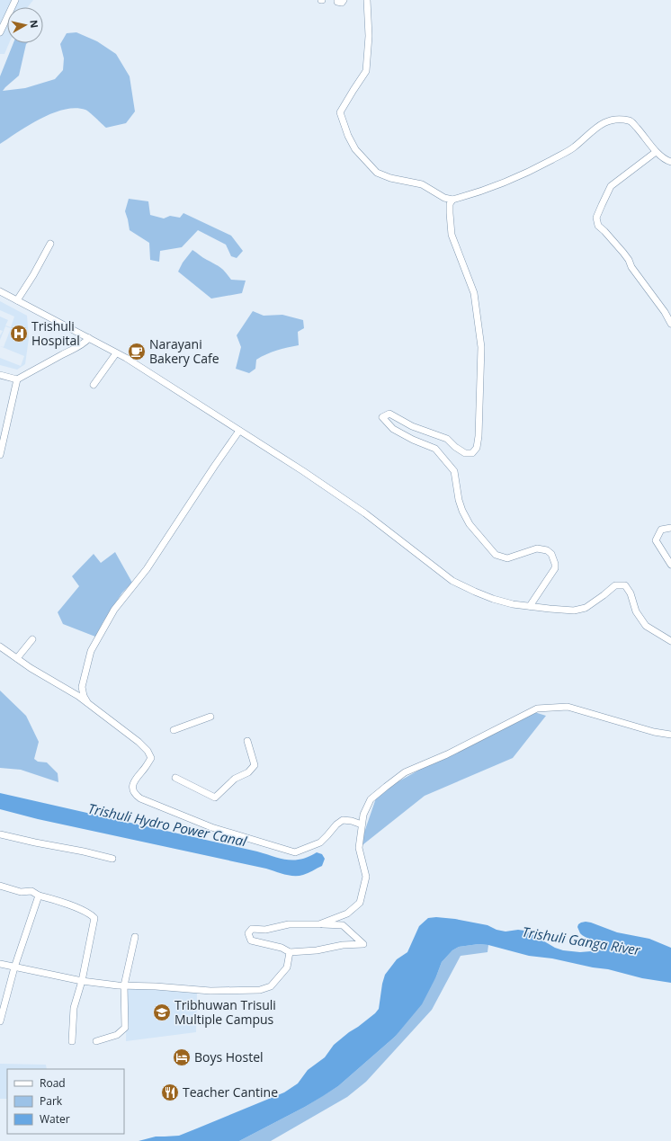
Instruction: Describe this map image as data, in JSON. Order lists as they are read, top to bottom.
{
  "water": ["Trishuli Hydro Power Canal", "Trishuli Ganga River"],
  "places": {
    "hospital": ["Trishuli Hospital"],
    "cafe": ["Narayani Bakery Cafe"],
    "school or university": ["Tribhuwan Trisuli Multiple Campus"],
    "hotel": ["Boys Hostel"],
    "restaurant": ["Teacher Cantine"]
  },
  "legend": ["Road", "Park", "Water"],
  "north": "right"
}
